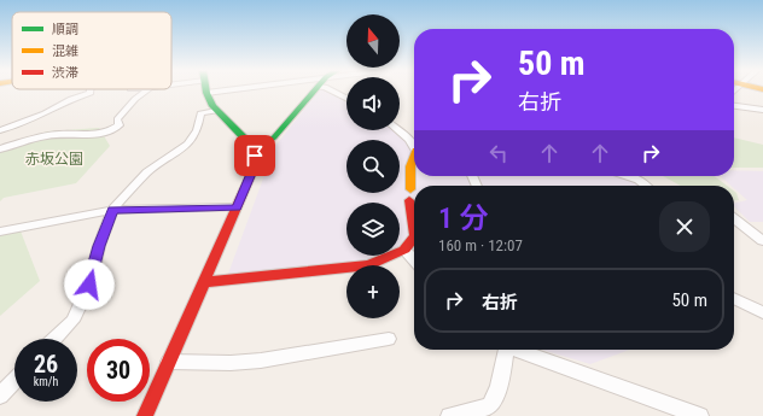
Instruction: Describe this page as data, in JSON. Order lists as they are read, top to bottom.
{
  "parks": ["赤坂公園"],
  "legend": ["順調", "混雑", "渋滞"],
  "north": "top",
  "page": {
    "map_buttons": "+",
    "turn": ["50 m", "右折"],
    "heading": ["1 分", "160 m · 12:07"],
    "list": [
      {
        "name": "右折",
        "value": "50 m"
      }
    ],
    "speed": "26 km/h",
    "limit": "30"
  }
}
